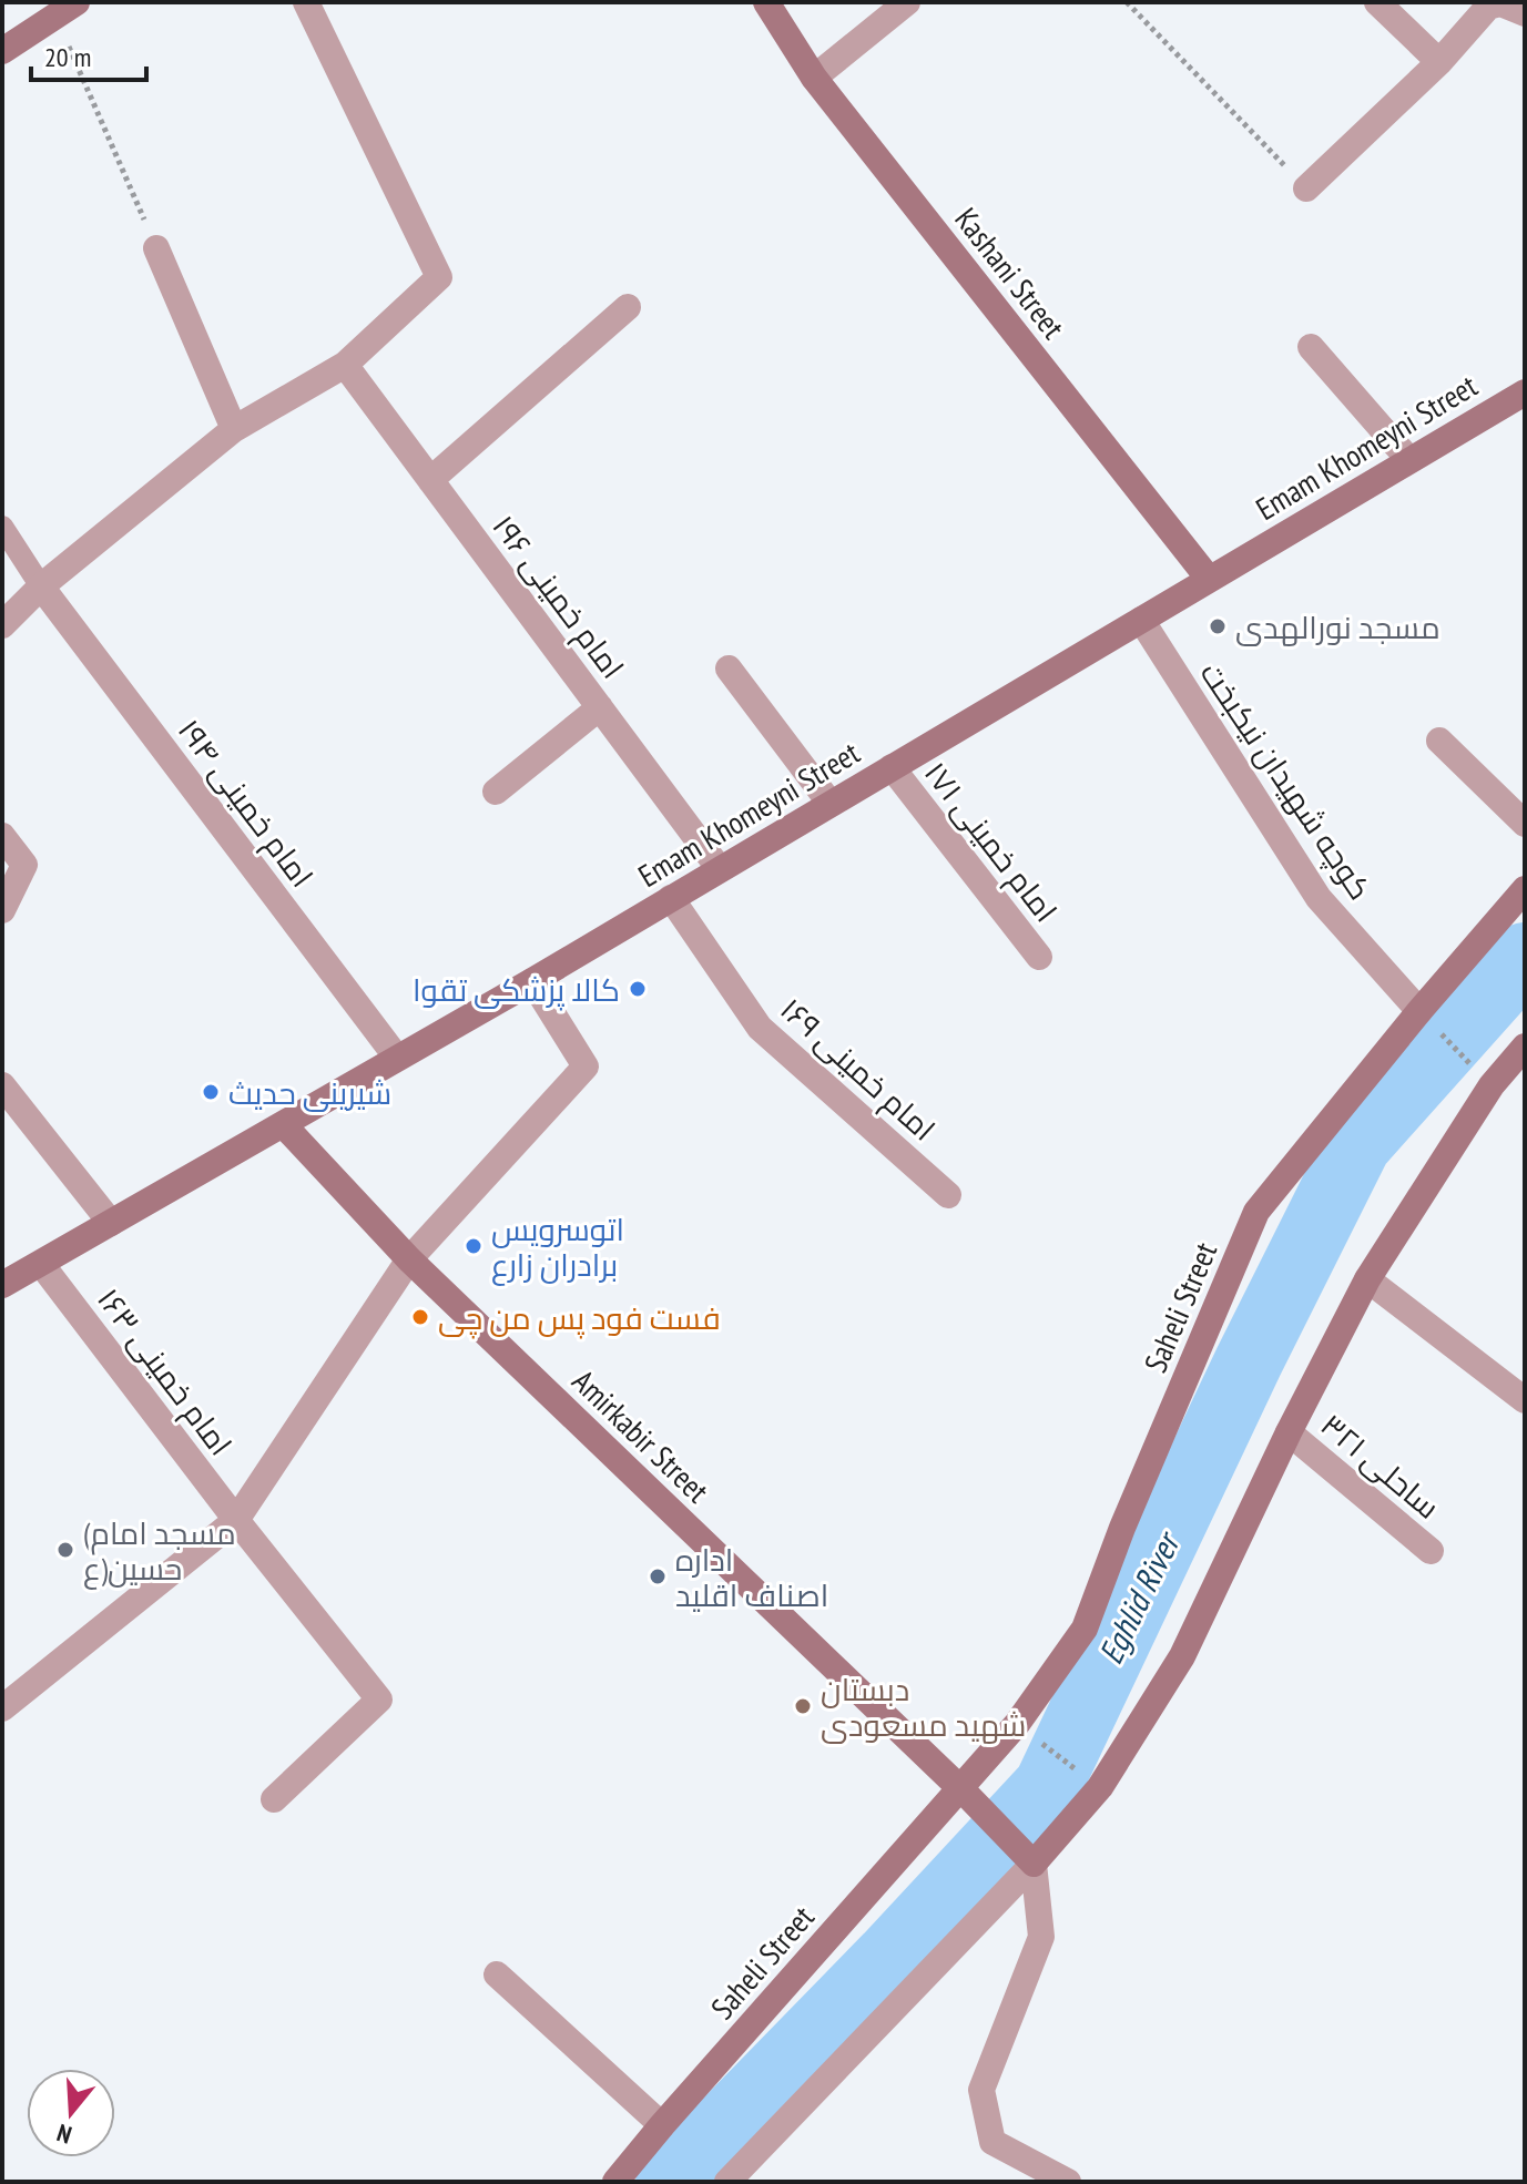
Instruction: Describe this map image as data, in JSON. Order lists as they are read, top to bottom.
{
  "streets": {
    "street": [
      "Kashani Street",
      "Emam Khomeyni Street",
      "امام خمینی ۱۹۶",
      "کوچه شهیدان نیکبخت",
      "امام خمینی ۱۹۴",
      "امام خمینی ۱۷۱",
      "امام خمینی ۱۶۹",
      "Saheli Street",
      "امام خمینی ۱۶۳",
      "Amirkabir Street",
      "ساحلی ۳۲۱"
    ]
  },
  "crossings": [
    ["Kashani Street", "Emam Khomeyni Street"],
    ["Emam Khomeyni Street", "امام خمینی ۱۹۶"],
    ["Emam Khomeyni Street", "کوچه شهیدان نیکبخت"],
    ["Emam Khomeyni Street", "امام خمینی ۱۹۴"],
    ["Emam Khomeyni Street", "امام خمینی ۱۷۱"],
    ["Emam Khomeyni Street", "امام خمینی ۱۶۹"],
    ["Emam Khomeyni Street", "امام خمینی ۱۶۳"],
    ["Emam Khomeyni Street", "Amirkabir Street"],
    ["کوچه شهیدان نیکبخت", "Saheli Street"],
    ["Saheli Street", "Amirkabir Street"]
  ],
  "water": ["Eghlid River"],
  "places": [
    "مسجد نورالهدی",
    "کالا پزشکی تقوا",
    "شیرینی حدیث",
    "اتوسرویس برادران زارع",
    "فست فود پس من چی",
    "(مسجد امام حسین(ع",
    "اداره اصناف اقلید",
    "دبستان شهید مسعودی"
  ],
  "scale_bar": "20 m",
  "north": "bottom"
}
